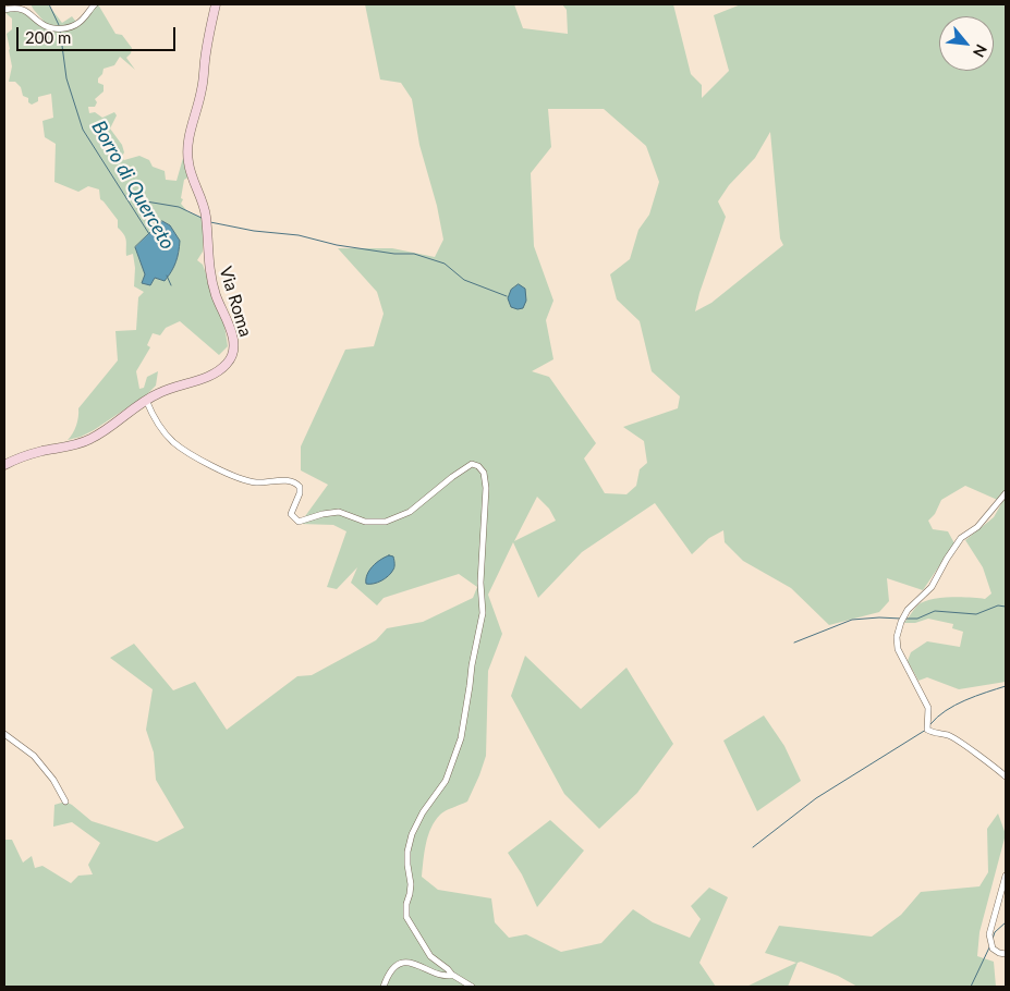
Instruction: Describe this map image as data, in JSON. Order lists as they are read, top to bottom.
{
  "streets": {
    "main road": ["Via Roma"]
  },
  "water": ["Borro di Querceto"],
  "scale_bar": "200 m",
  "north": "bottom right"
}
